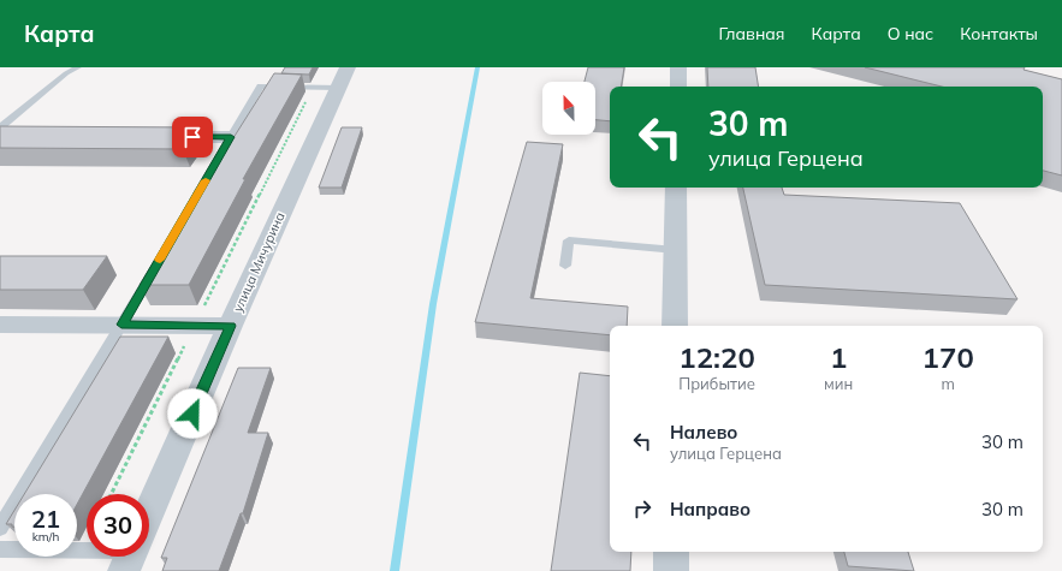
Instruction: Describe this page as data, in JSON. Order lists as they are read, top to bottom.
{
  "streets": {
    "street": ["улица Мичурина"]
  },
  "north": "top",
  "page": {
    "header": "Карта",
    "nav": [
      "Главная",
      "Карта",
      "О нас",
      "Контакты"
    ],
    "turn": ["30 m", "улица Герцена"],
    "eta": [
      "12:20",
      "Прибытие",
      "1",
      "мин",
      "170",
      "m"
    ],
    "list": [
      {
        "name": "Налево",
        "note": "улица Герцена",
        "value": "30 m"
      },
      {
        "name": "Направо",
        "value": "30 m"
      }
    ],
    "speed": "21 km/h",
    "limit": "30"
  }
}
